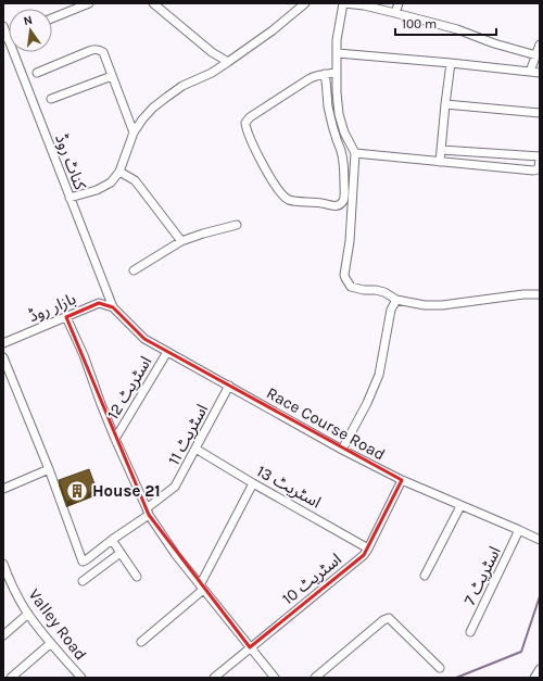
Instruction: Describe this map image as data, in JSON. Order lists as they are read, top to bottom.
{
  "streets": {
    "street": [
      "کناٹ روڈ",
      "بازار روڈ",
      "اسٹریٹ 12",
      "Race Course Road",
      "اسٹریٹ 11",
      "اسٹریٹ 13",
      "اسٹریٹ 7",
      "اسٹریٹ 10",
      "Valley Road"
    ]
  },
  "crossings": [
    ["کناٹ روڈ", "بازار روڈ"],
    ["کناٹ روڈ", "Race Course Road"],
    ["بازار روڈ", "Race Course Road"],
    ["اسٹریٹ 12", "Race Course Road"],
    ["Race Course Road", "اسٹریٹ 11"],
    ["Race Course Road", "اسٹریٹ 7"],
    ["Race Course Road", "اسٹریٹ 10"],
    ["اسٹریٹ 11", "اسٹریٹ 13"],
    ["اسٹریٹ 13", "اسٹریٹ 10"]
  ],
  "places": {
    "building": ["House 21"]
  },
  "scale_bar": "100 m",
  "north": "top"
}
